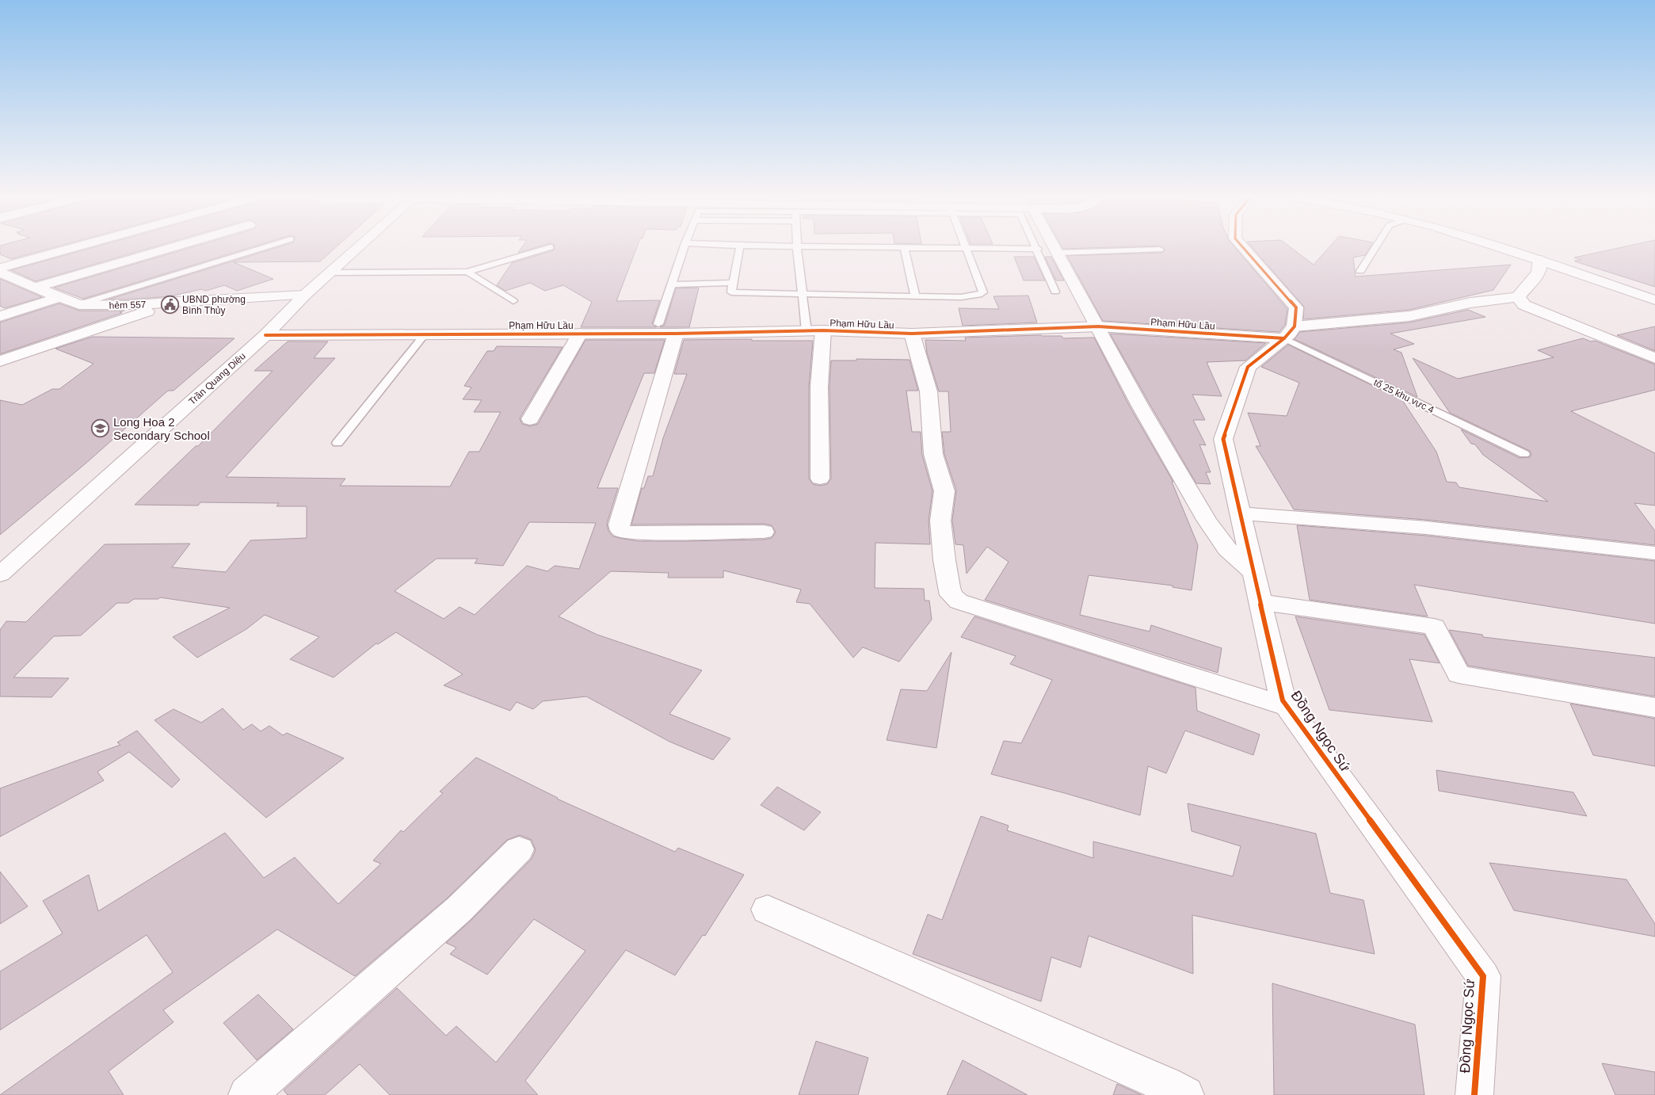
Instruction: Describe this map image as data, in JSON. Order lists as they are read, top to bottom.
{
  "streets": {
    "street": [
      "hẻm 557",
      "Phạm Hữu Lầu",
      "Trần Quang Diệu",
      "Đồng Ngọc Sứ"
    ],
    "lane": ["tổ 25 khu vực 4"]
  },
  "crossings": [
    ["hẻm 557", "Trần Quang Diệu"],
    ["Phạm Hữu Lầu", "Trần Quang Diệu"],
    ["Phạm Hữu Lầu", "tổ 25 khu vực 4"],
    ["Phạm Hữu Lầu", "Đồng Ngọc Sứ"],
    ["tổ 25 khu vực 4", "Đồng Ngọc Sứ"]
  ],
  "places": {
    "public building": ["UBND phường Bình Thủy"],
    "school or university": ["Long Hoa 2 Secondary School"]
  }
}
